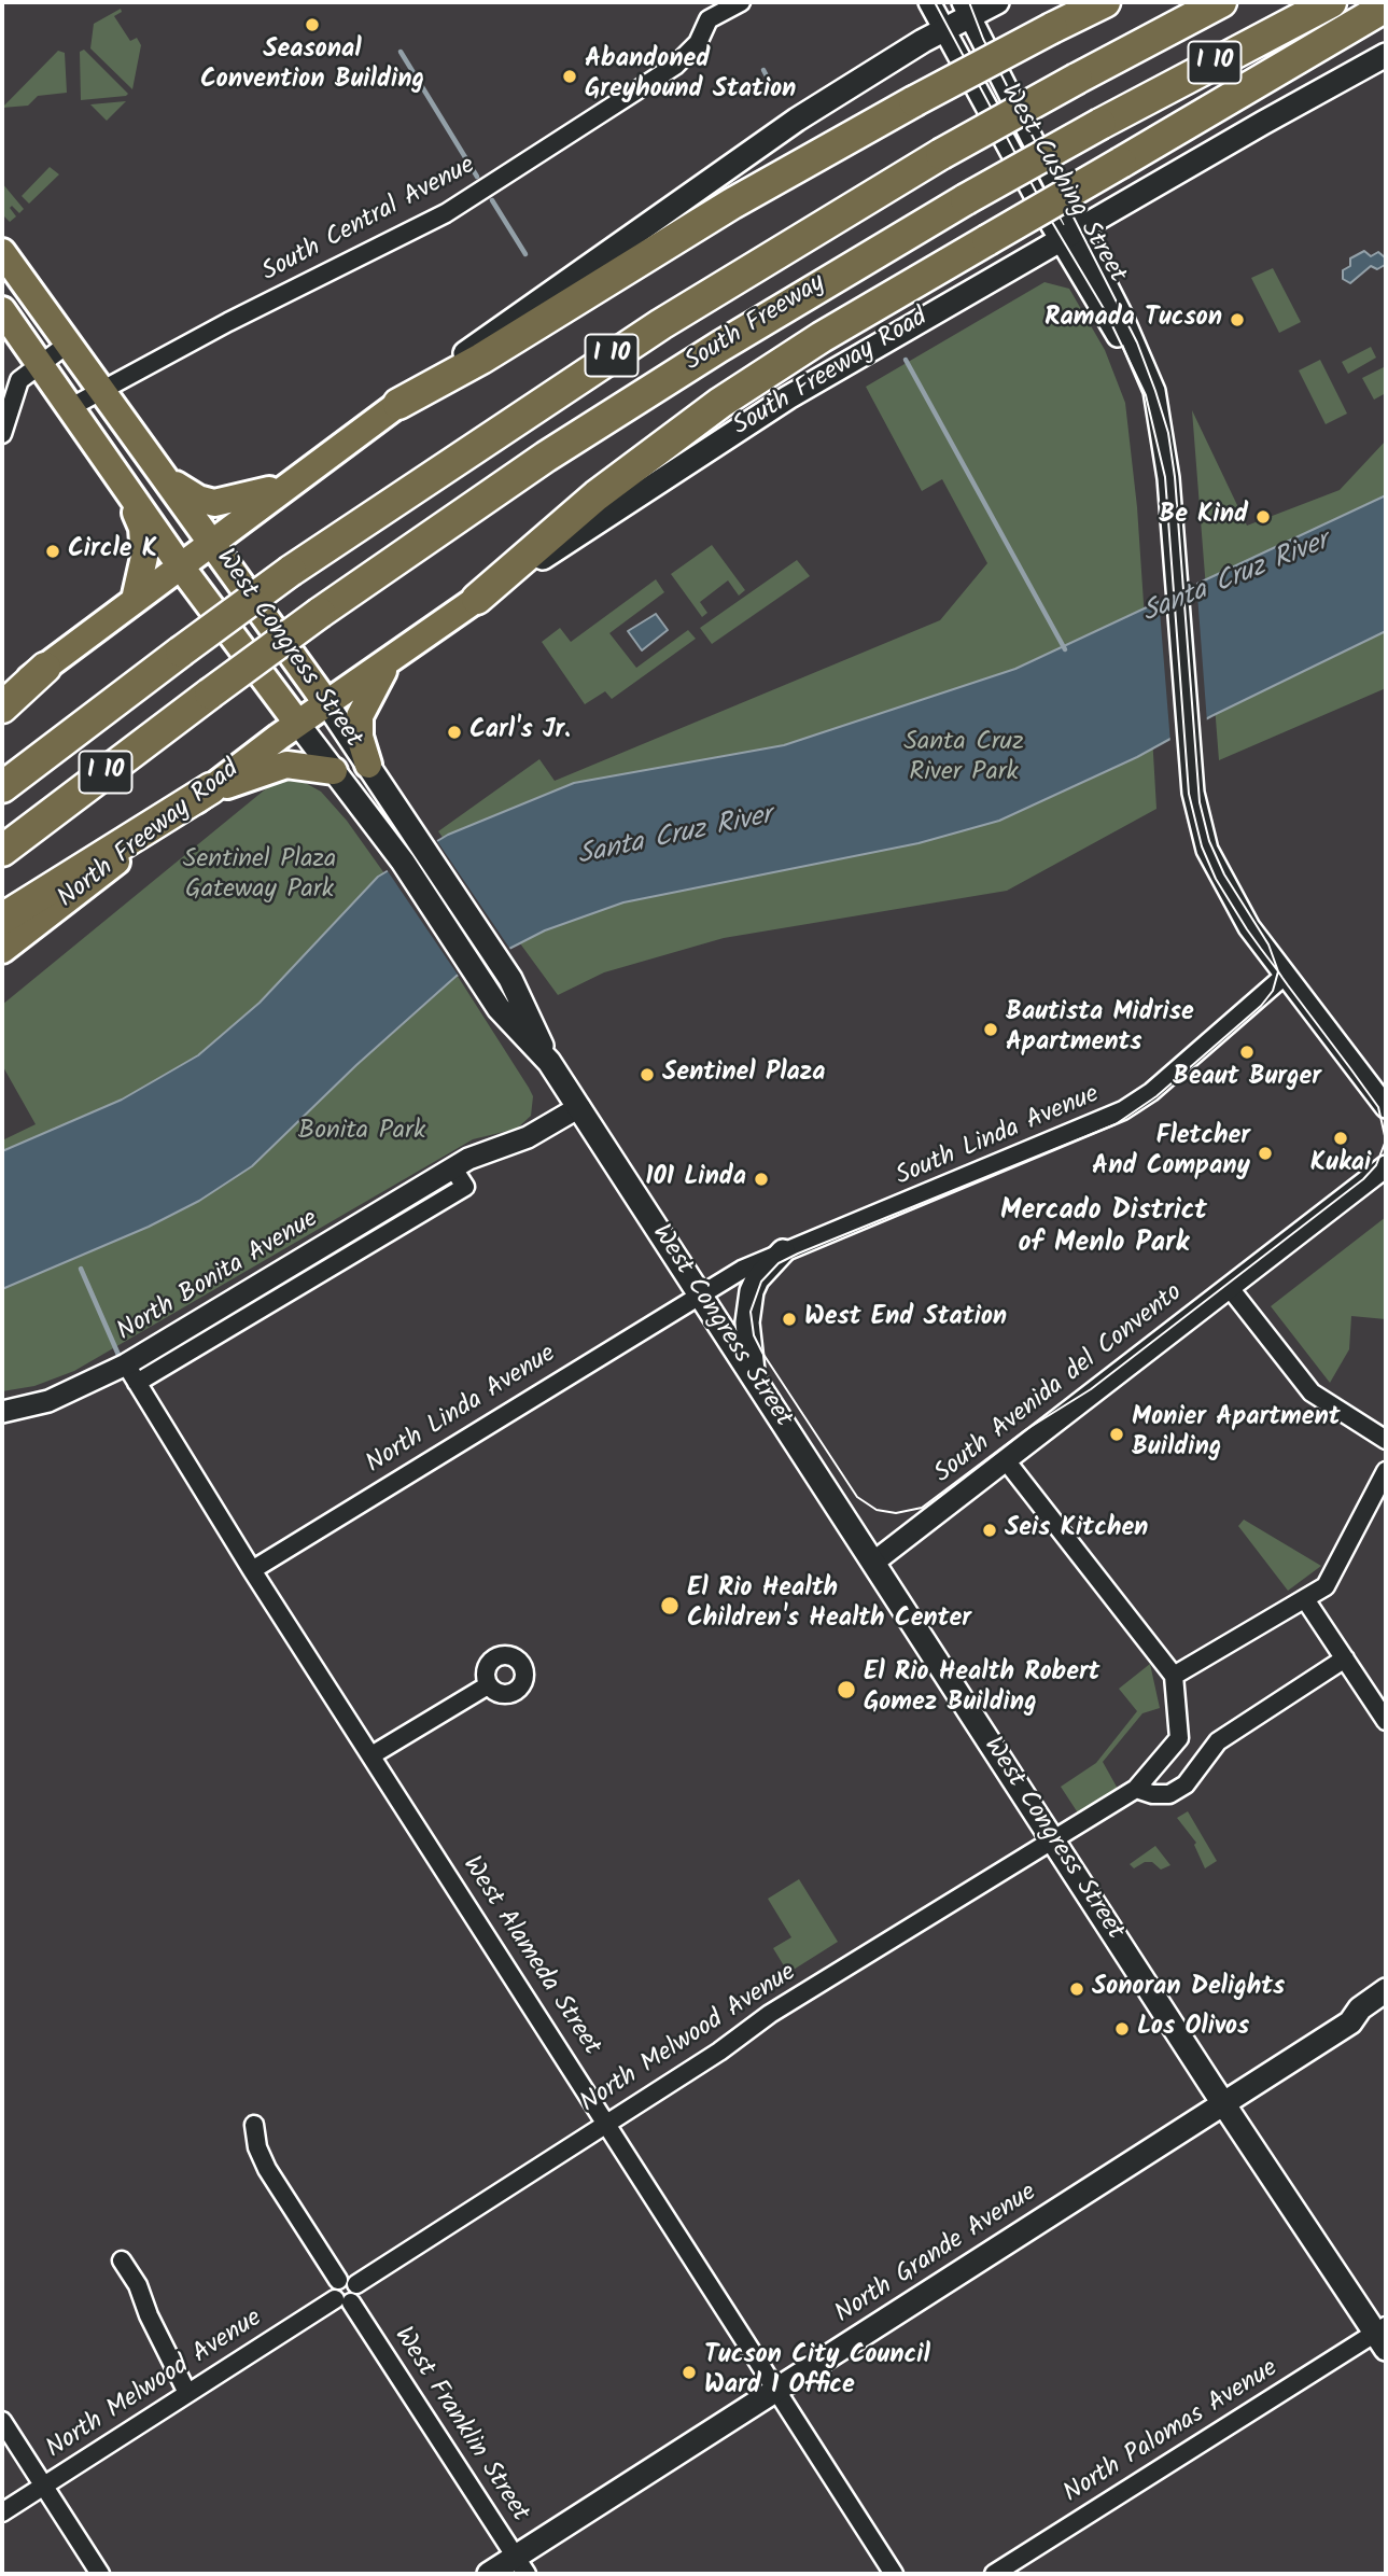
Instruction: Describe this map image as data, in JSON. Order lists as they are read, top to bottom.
{
  "streets": {
    "highway": ["I 10", "South Freeway"],
    "main road": [
      "South Freeway Road",
      "West Congress Street",
      "North Freeway Road",
      "North Grande Avenue"
    ],
    "street": [
      "West Cushing Street",
      "South Central Avenue",
      "South Linda Avenue",
      "North Bonita Avenue",
      "South Avenida del Convento",
      "North Linda Avenue",
      "West Alameda Street",
      "North Melwood Avenue",
      "West Franklin Street",
      "North Palomas Avenue"
    ]
  },
  "crossings": [
    ["West Cushing Street", "South Freeway Road"],
    ["West Cushing Street", "South Linda Avenue"],
    ["South Central Avenue", "West Congress Street"],
    ["South Freeway Road", "West Congress Street"],
    ["South Freeway Road", "North Freeway Road"],
    ["West Congress Street", "North Freeway Road"],
    ["West Congress Street", "South Linda Avenue"],
    ["West Congress Street", "North Bonita Avenue"],
    ["West Congress Street", "South Avenida del Convento"],
    ["West Congress Street", "North Linda Avenue"],
    ["West Congress Street", "North Melwood Avenue"],
    ["West Congress Street", "North Grande Avenue"],
    ["West Congress Street", "North Palomas Avenue"],
    ["South Linda Avenue", "North Linda Avenue"],
    ["North Bonita Avenue", "West Alameda Street"],
    ["North Linda Avenue", "West Alameda Street"],
    ["West Alameda Street", "North Melwood Avenue"],
    ["West Alameda Street", "North Grande Avenue"],
    ["North Melwood Avenue", "West Franklin Street"],
    ["North Grande Avenue", "West Franklin Street"]
  ],
  "districts": ["Mercado District of Menlo Park"],
  "water": ["Santa Cruz River"],
  "parks": ["Santa Cruz River Park", "Sentinel Plaza Gateway Park", "Bonita Park"],
  "places": [
    "Seasonal Convention Building",
    "Abandoned Greyhound Station",
    "Ramada Tucson",
    "Be Kind",
    "Circle K",
    "Carl's Jr.",
    "Bautista Midrise Apartments",
    "Beaut Burger",
    "Sentinel Plaza",
    "Kukai",
    "Fletcher And Company",
    "101 Linda",
    "West End Station",
    "Monier Apartment Building",
    "Seis Kitchen",
    "El Rio Health Children's Health Center",
    "El Rio Health Robert Gomez Building",
    "Sonoran Delights",
    "Los Olivos",
    "Tucson City Council Ward 1 Office"
  ]
}
